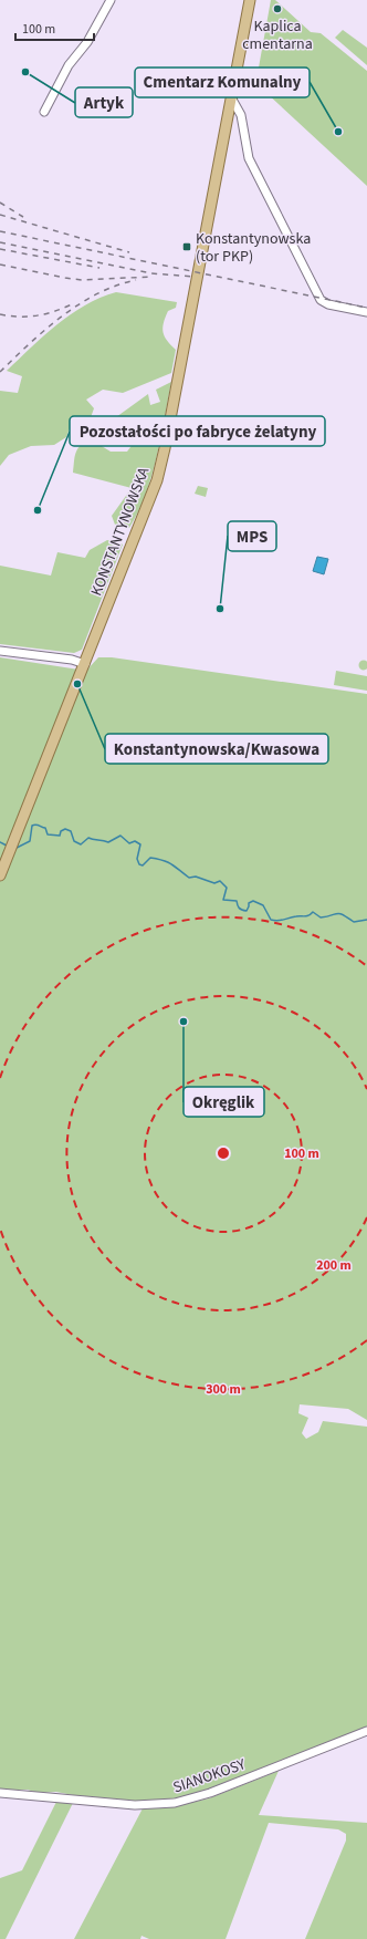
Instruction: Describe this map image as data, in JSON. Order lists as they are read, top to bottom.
{
  "streets": {
    "main road": ["KONSTANTYNOWSKA"],
    "street": ["SIANOKOSY"]
  },
  "places": {
    "other": [
      "Kaplica cmentarna",
      "Artyk",
      "Cmentarz Komunalny",
      "Pozostałości po fabryce żelatyny",
      "MPS",
      "Konstantynowska/Kwasowa",
      "Okręglik"
    ],
    "transit": ["Konstantynowska (tor PKP)"]
  },
  "scale_bar": "100 m",
  "rings": ["100 m", "200 m", "300 m"]
}
